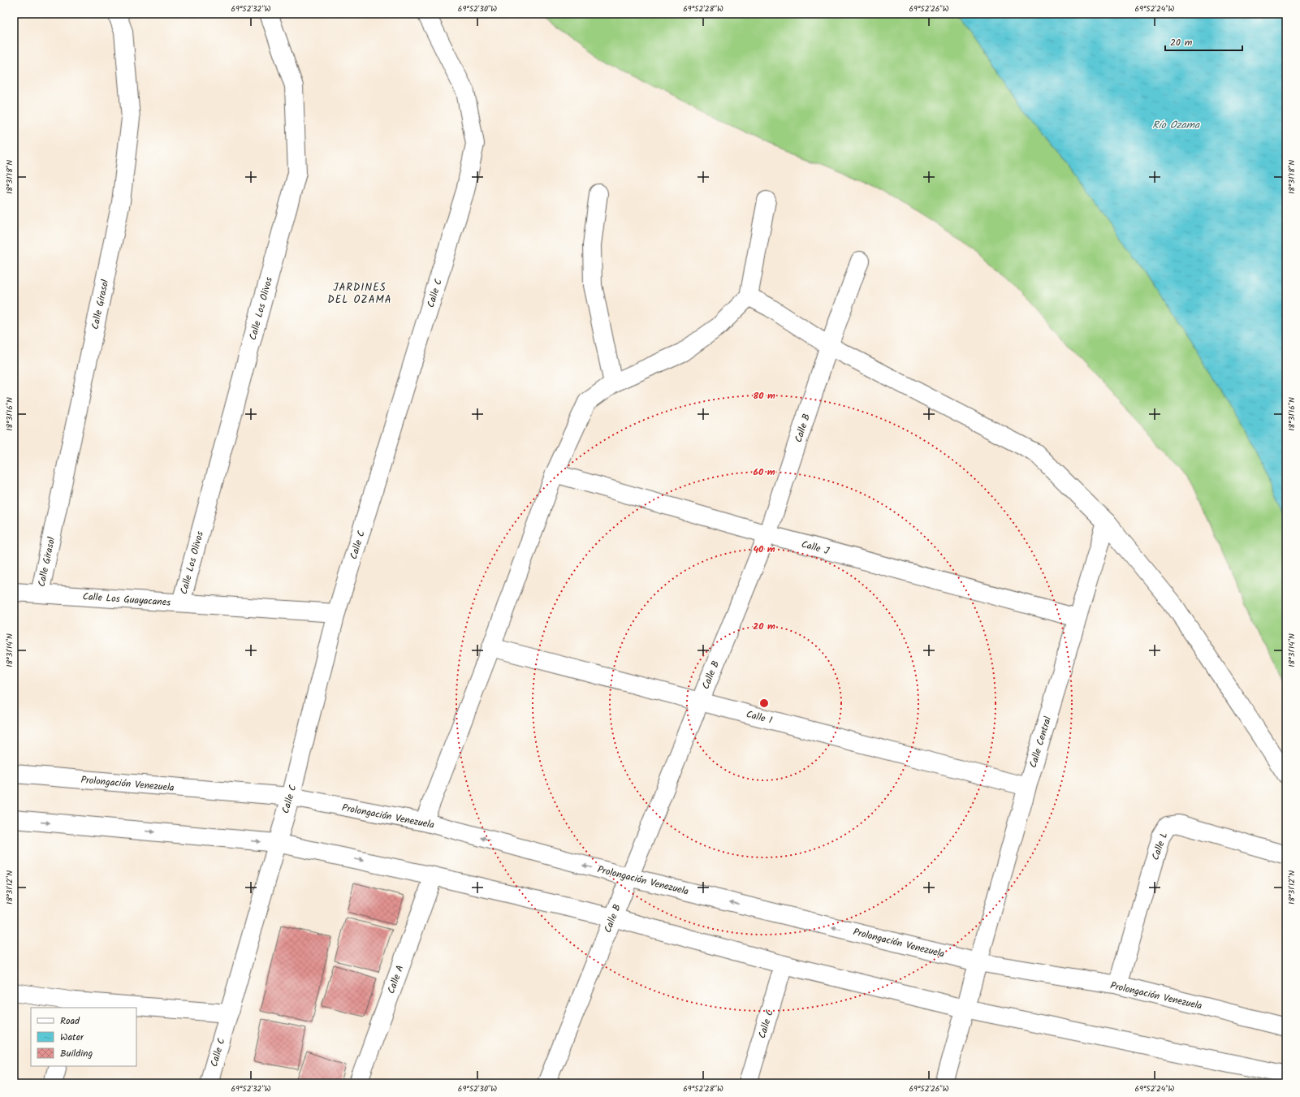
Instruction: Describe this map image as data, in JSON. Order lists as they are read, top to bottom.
{
  "streets": {
    "street": [
      "Calle C",
      "Calle Girasol",
      "Calle Los Olivos",
      "Calle B",
      "Calle J",
      "Calle Los Guayacanes",
      "Calle I",
      "Calle Central",
      "Prolongación Venezuela",
      "Calle L",
      "Calle A"
    ]
  },
  "crossings": [
    ["Calle C", "Calle Los Guayacanes"],
    ["Calle C", "Prolongación Venezuela"],
    ["Calle Girasol", "Calle Los Guayacanes"],
    ["Calle Los Olivos", "Calle Los Guayacanes"],
    ["Calle B", "Calle J"],
    ["Calle B", "Calle I"],
    ["Calle B", "Prolongación Venezuela"],
    ["Calle J", "Calle Central"],
    ["Calle I", "Calle Central"],
    ["Calle Central", "Prolongación Venezuela"],
    ["Prolongación Venezuela", "Calle L"]
  ],
  "districts": ["JARDINES DEL OZAMA"],
  "water": ["Río Ozama"],
  "legend": ["Road", "Water", "Building"],
  "scale_bar": "20 m",
  "coordinates": [
    "69°52'32\"W",
    "69°52'30\"W",
    "69°52'28\"W",
    "69°52'26\"W",
    "69°52'24\"W",
    "18°31'18\"N",
    "18°31'16\"N",
    "18°31'14\"N",
    "18°31'12\"N"
  ],
  "rings": [
    "80 m",
    "60 m",
    "40 m",
    "20 m"
  ]
}
